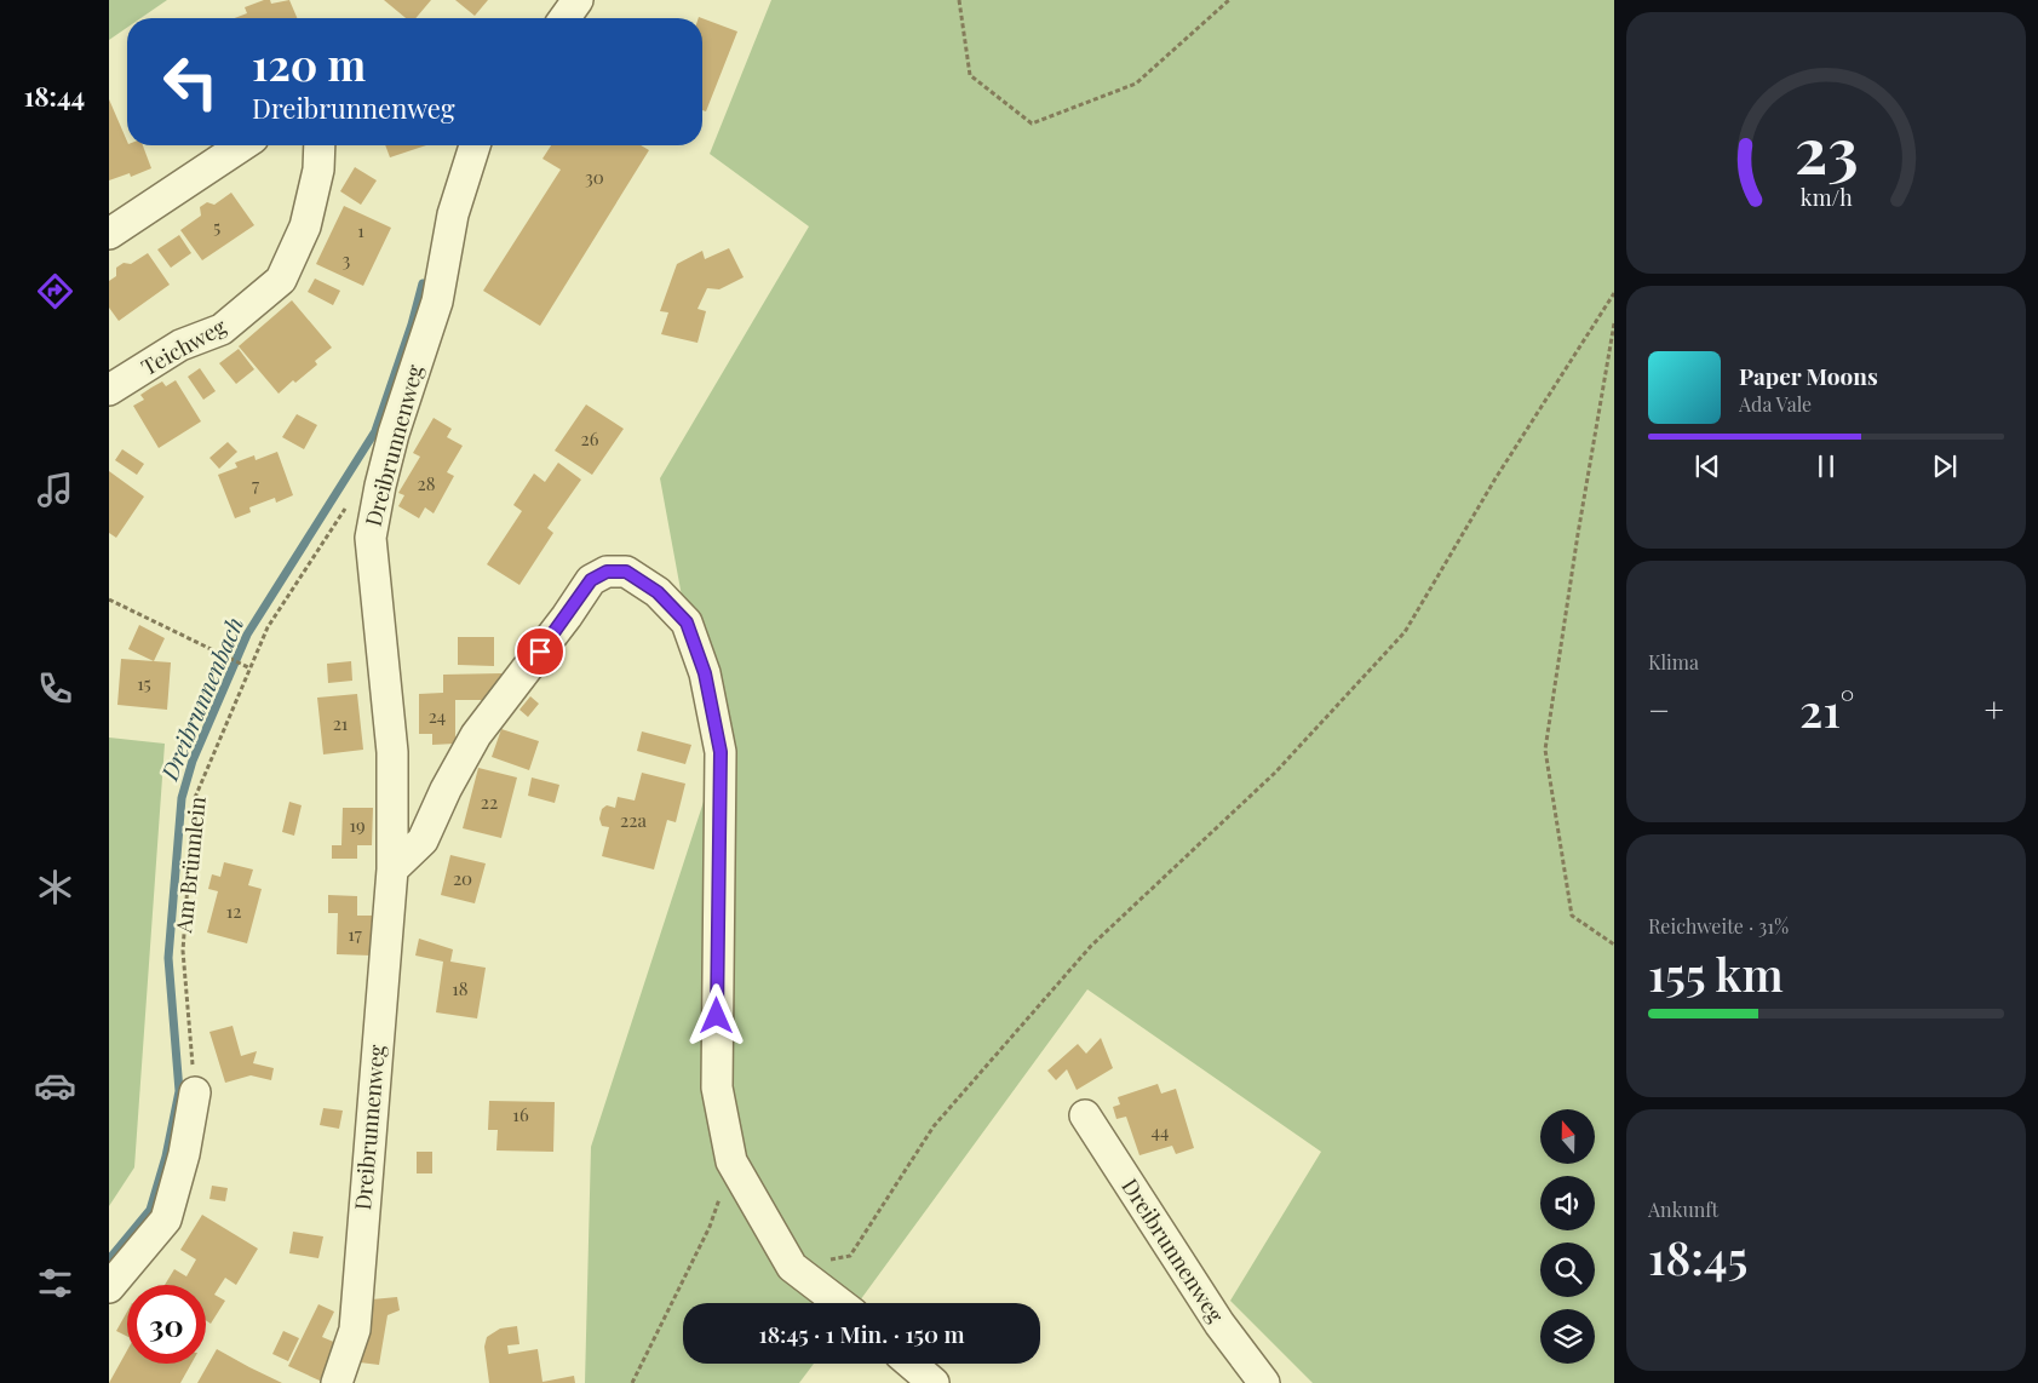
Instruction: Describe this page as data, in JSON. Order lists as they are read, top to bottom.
{
  "streets": {
    "street": ["Teichweg", "Dreibrunnenweg"],
    "path": ["Am Brünnlein"]
  },
  "water": ["Dreibrunnenbach"],
  "house_numbers": [
    "30",
    "5",
    "1",
    "3",
    "26",
    "28",
    "7",
    "15",
    "24",
    "21",
    "22",
    "22a",
    "19",
    "20",
    "12",
    "17",
    "18",
    "16",
    "44"
  ],
  "north": "top",
  "page": {
    "tabs": "18:44",
    "turn": ["120 m", "Dreibrunnenweg"],
    "song": ["Paper Moons", "Ada Vale"],
    "tile": [
      "Klima",
      ["Reichweite · 31%", "155 km"],
      ["Ankunft", "18:45"]
    ],
    "heat": ["−", "21°", "+"],
    "limit": "30",
    "trip": "18:45 · 1 Min. · 150 m",
    "gauge": ["23", "km/h"]
  }
}
